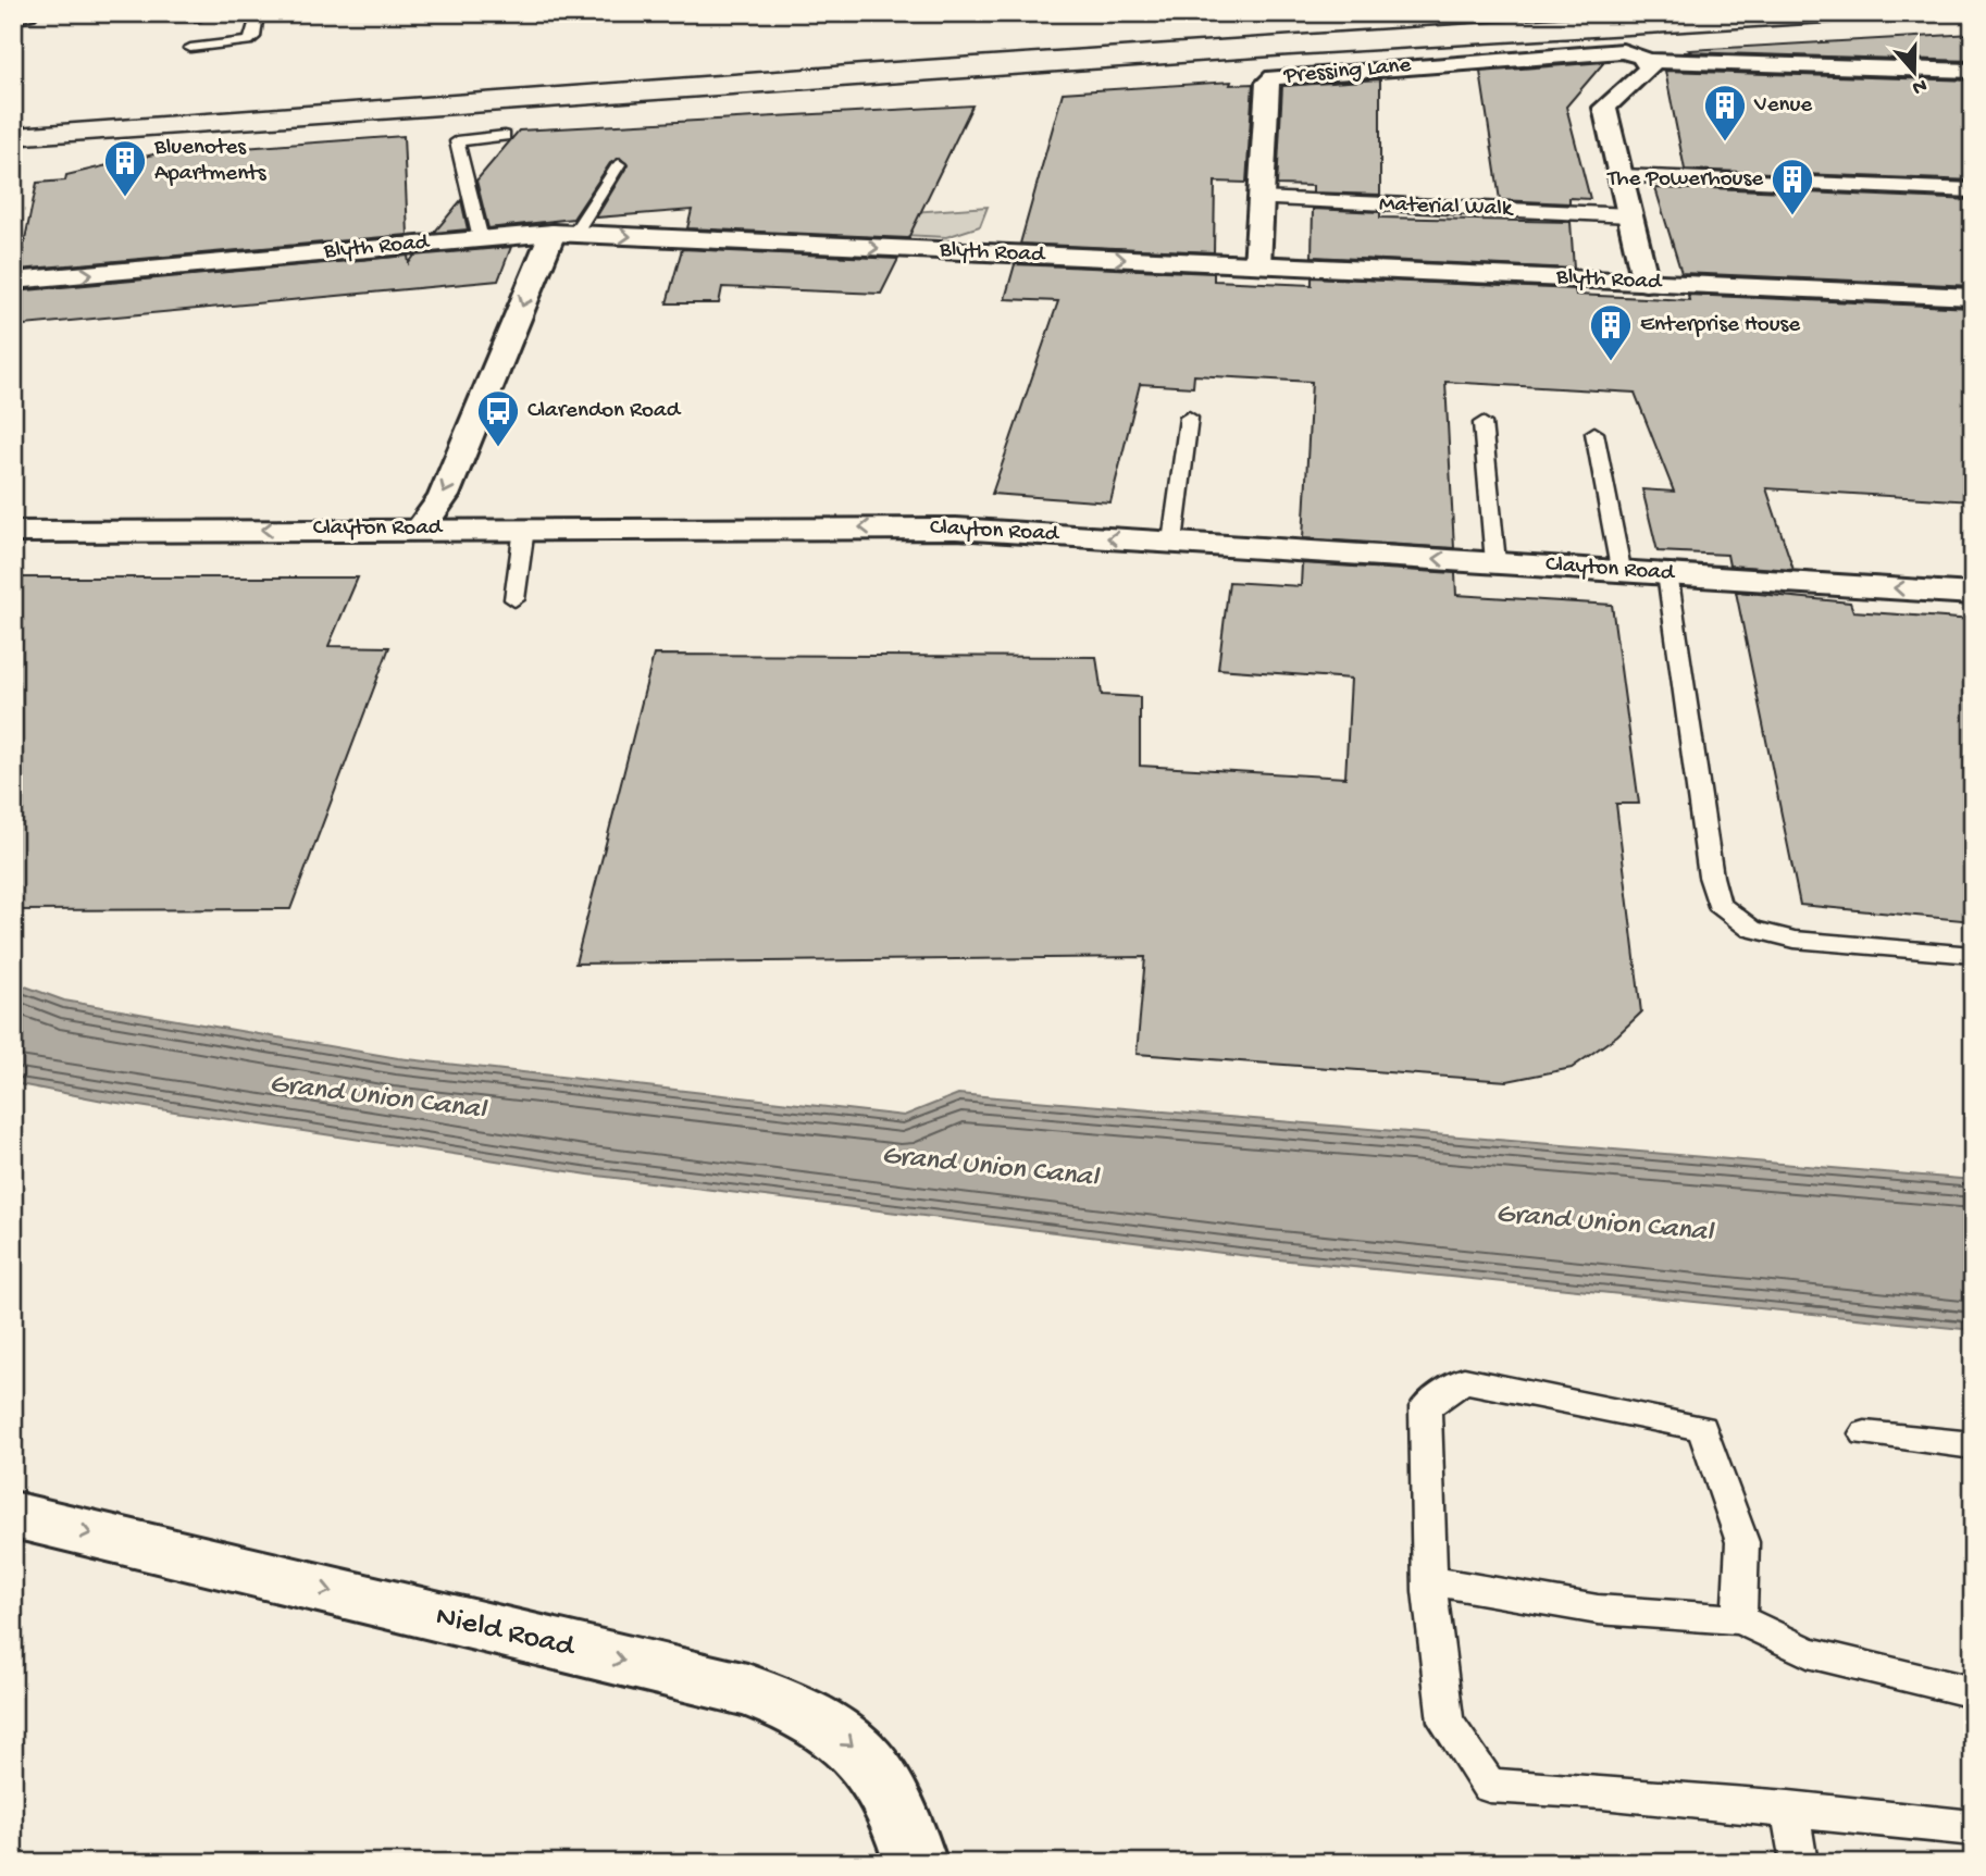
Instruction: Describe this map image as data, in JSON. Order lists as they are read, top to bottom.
{
  "streets": {
    "street": [
      "Pressing Lane",
      "Material Walk",
      "Blyth Road",
      "Clayton Road",
      "Nield Road"
    ]
  },
  "crossings": [
    ["Pressing Lane", "Material Walk"],
    ["Pressing Lane", "Blyth Road"]
  ],
  "one_way": ["Blyth Road", "Clayton Road", "Nield Road"],
  "water": ["Grand Union Canal"],
  "places": {
    "building": [
      "Venue",
      "Bluenotes Apartments",
      "The Powerhouse",
      "Enterprise House"
    ],
    "bus stop": ["Clarendon Road"]
  },
  "north": "bottom"
}
